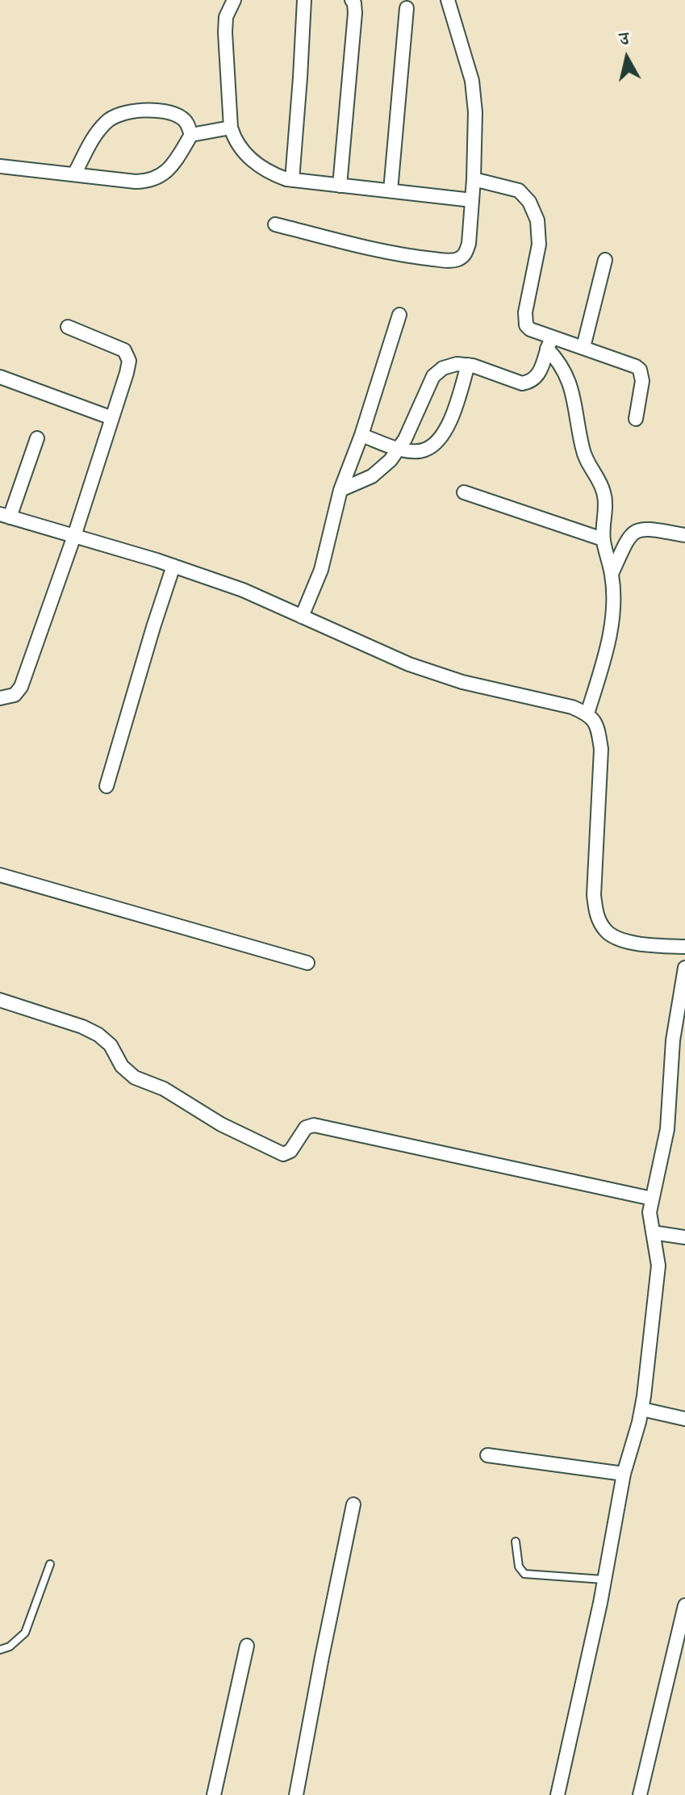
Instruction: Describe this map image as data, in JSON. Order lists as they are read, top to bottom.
{
  "north": "top"
}
